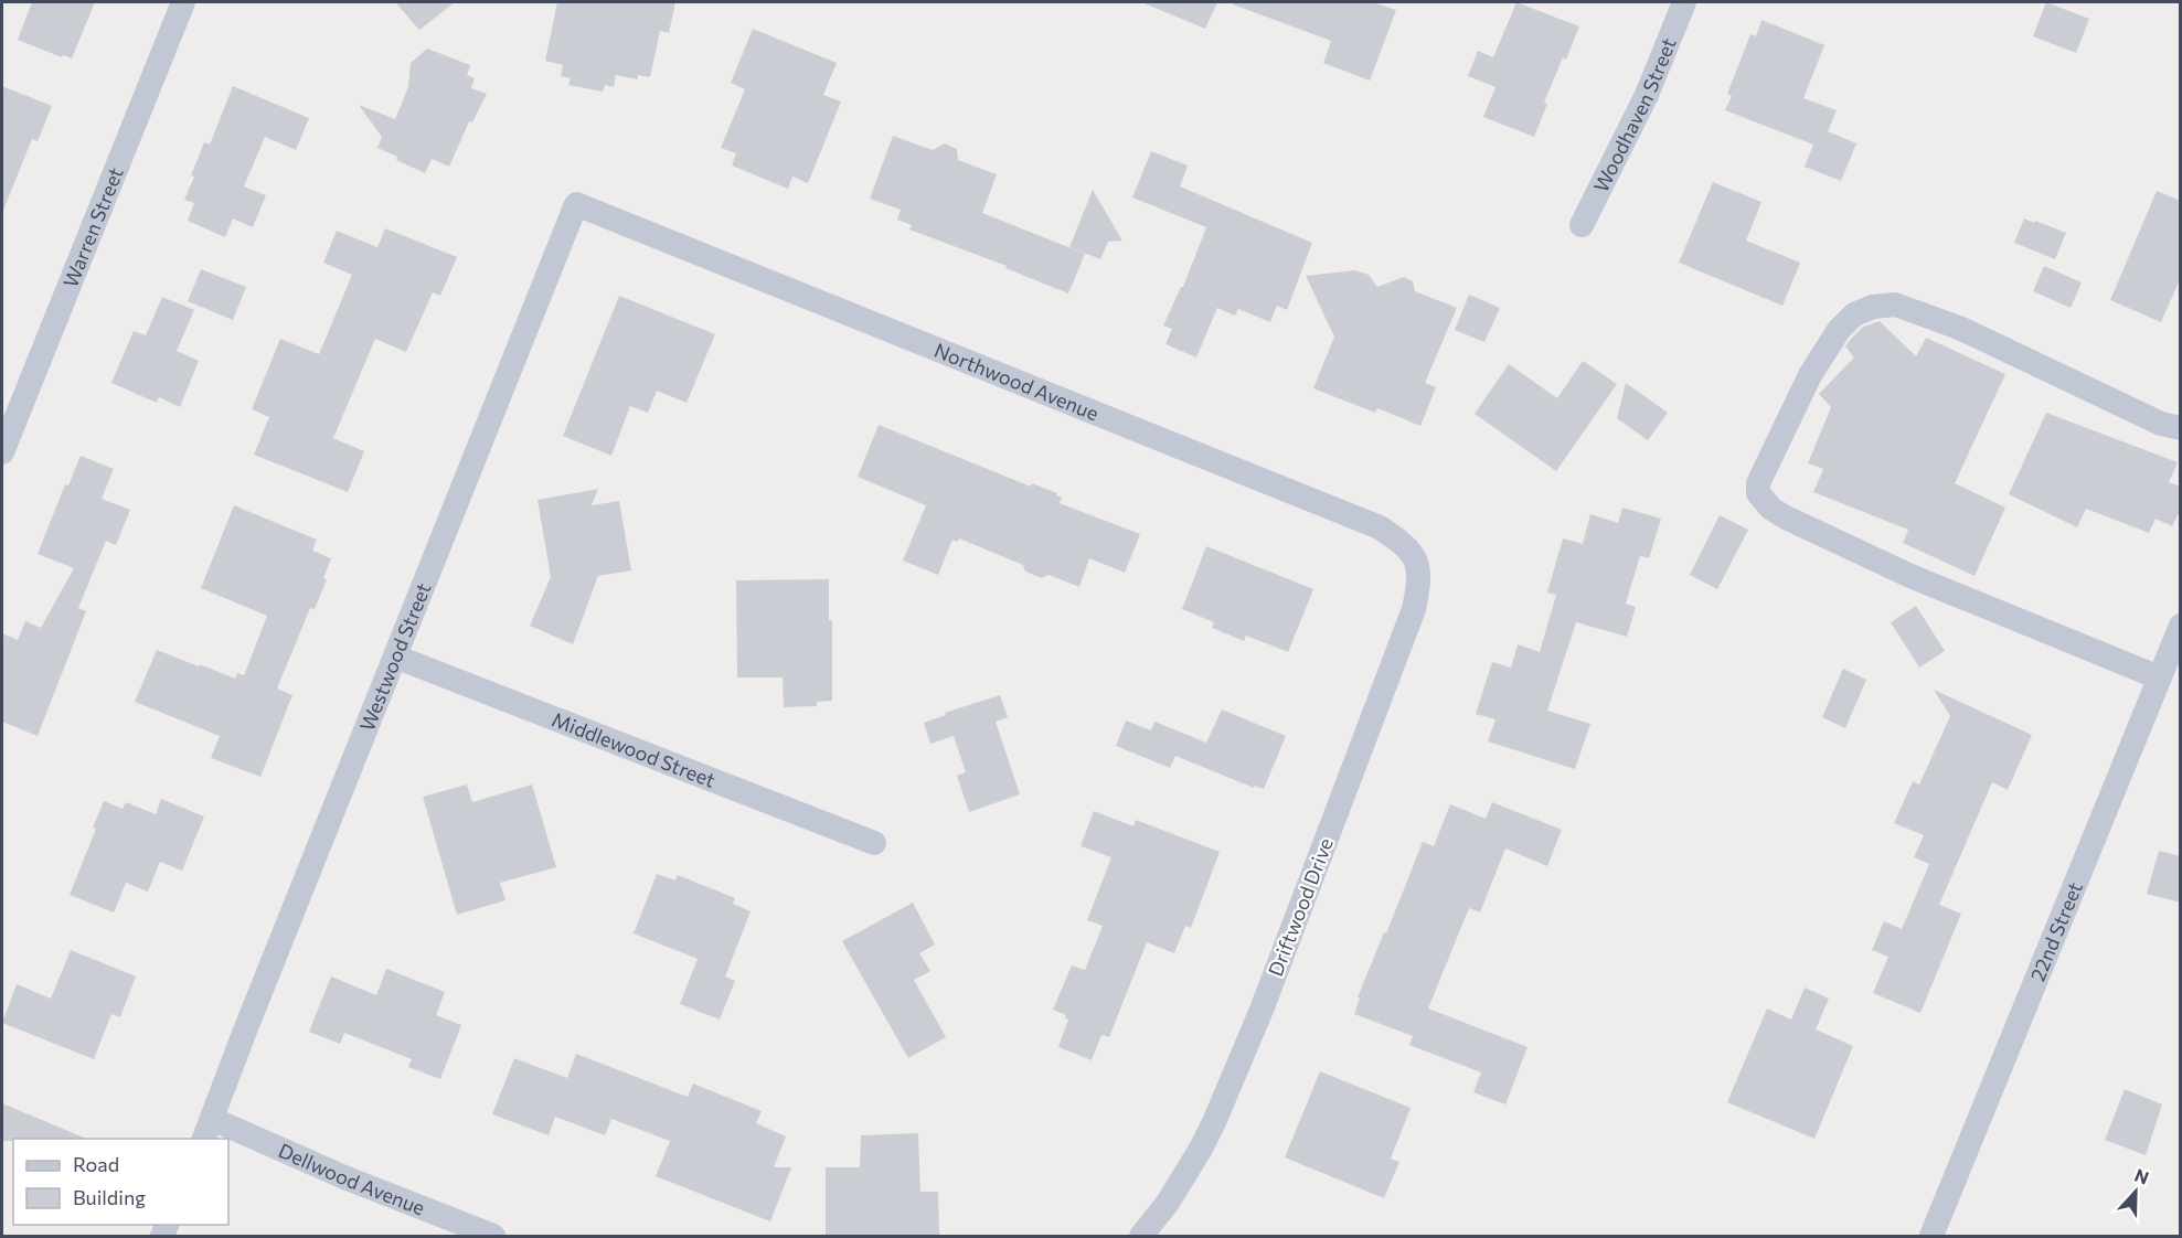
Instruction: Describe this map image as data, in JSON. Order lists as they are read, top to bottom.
{
  "streets": {
    "street": [
      "Woodhaven Street",
      "Warren Street",
      "Northwood Avenue",
      "Westwood Street",
      "Middlewood Street",
      "Driftwood Drive",
      "22nd Street",
      "Dellwood Avenue"
    ]
  },
  "crossings": [
    ["Northwood Avenue", "Westwood Street"],
    ["Northwood Avenue", "Driftwood Drive"],
    ["Westwood Street", "Middlewood Street"],
    ["Westwood Street", "Dellwood Avenue"]
  ],
  "legend": ["Road", "Building"],
  "north": "top"
}
